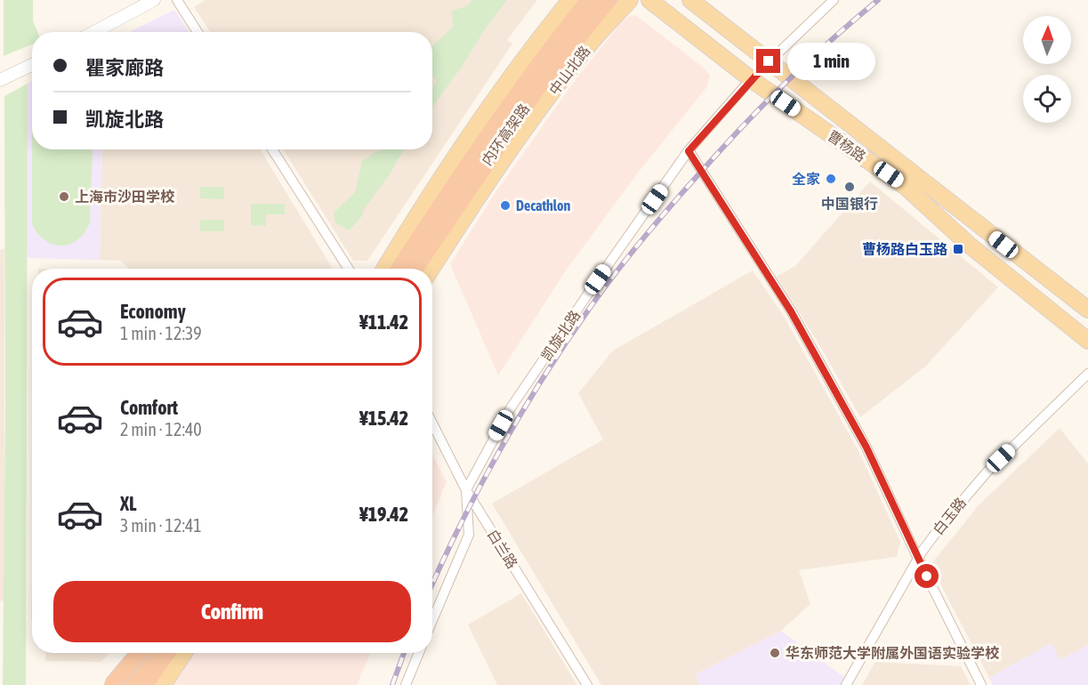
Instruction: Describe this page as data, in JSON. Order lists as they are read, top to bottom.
{
  "streets": {
    "highway": ["内环高架路"],
    "main road": ["中山北路", "曹杨路"],
    "street": ["凯旋北路", "白玉路", "白兰路"]
  },
  "crossings": [
    ["曹杨路", "凯旋北路"],
    ["凯旋北路", "白兰路"]
  ],
  "places": {
    "other": [
      "全家",
      "中国银行",
      "上海市沙田学校",
      "Decathlon",
      "华东师范大学附属外国语实验学校"
    ],
    "transit": ["曹杨路白玉路"]
  },
  "north": "top",
  "page": {
    "banner": ["瞿家廊路", "凯旋北路"],
    "bubble": "1 min",
    "list": [
      {
        "name": "Economy",
        "note": "1 min · 12:39",
        "value": "¥11.42"
      },
      {
        "name": "Comfort",
        "note": "2 min · 12:40",
        "value": "¥15.42"
      },
      {
        "name": "XL",
        "note": "3 min · 12:41",
        "value": "¥19.42"
      }
    ],
    "buttons": "Confirm"
  }
}
